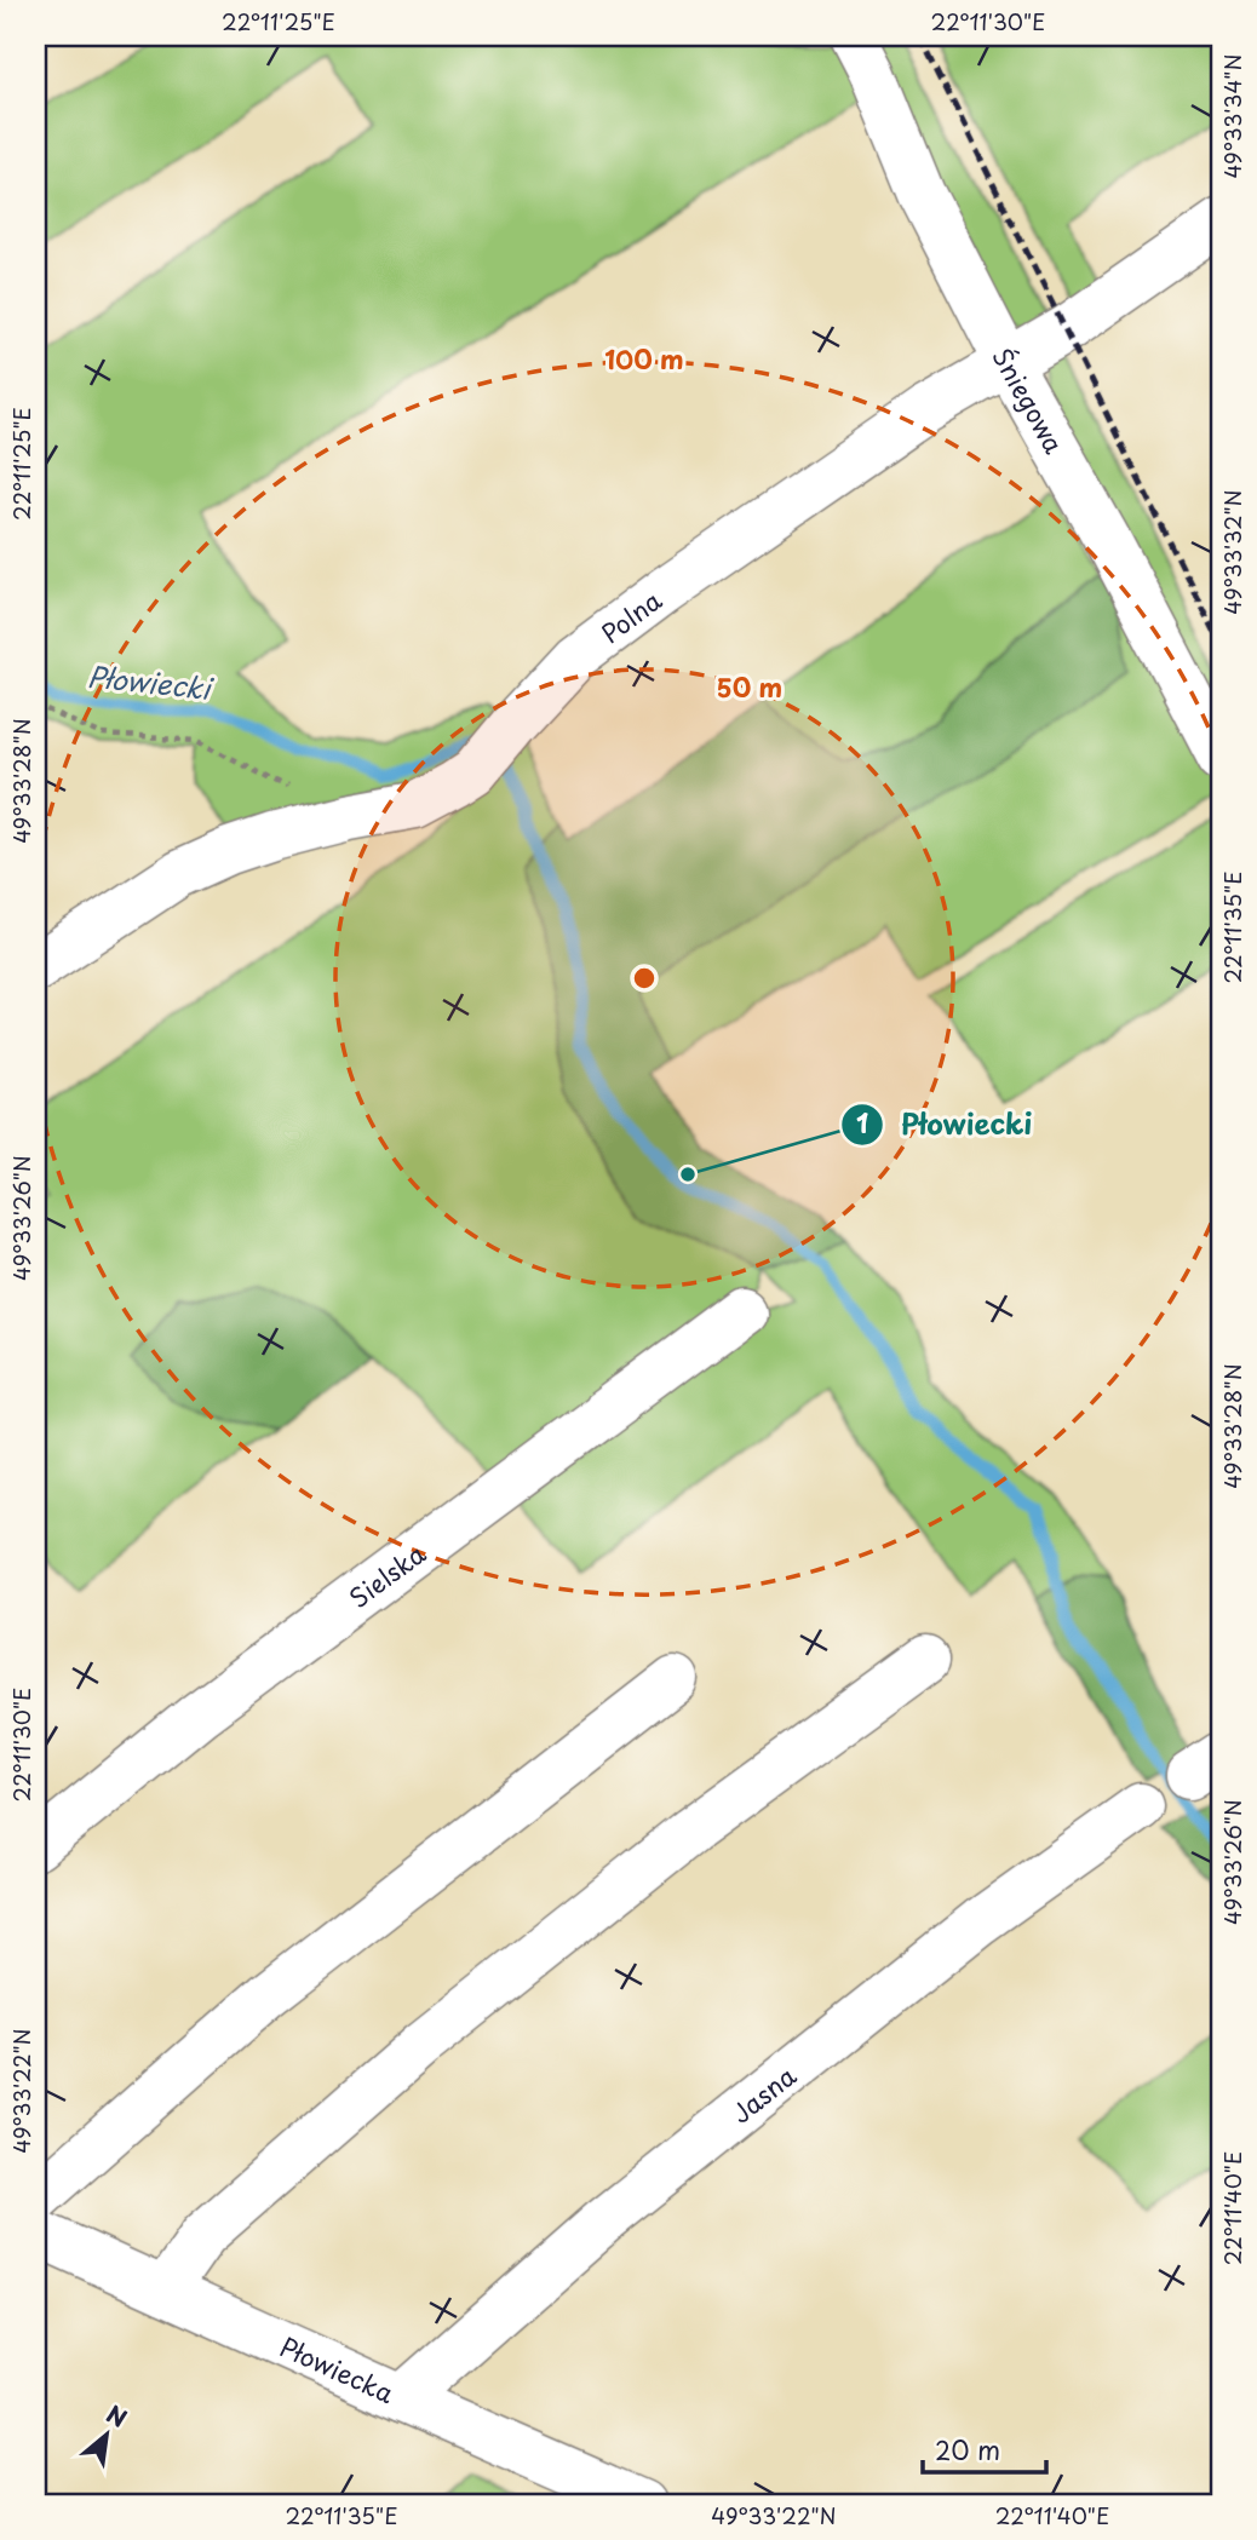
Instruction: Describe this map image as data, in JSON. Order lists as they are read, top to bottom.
{
  "streets": {
    "street": [
      "Śniegowa",
      "Polna",
      "Sielska",
      "Jasna",
      "Płowiecka"
    ]
  },
  "crossings": [
    ["Śniegowa", "Polna"],
    ["Jasna", "Płowiecka"]
  ],
  "water": ["Płowiecki"],
  "places": ["Płowiecki"],
  "scale_bar": "20 m",
  "north": "top right",
  "coordinates": [
    "22°11'25\"E",
    "22°11'30\"E",
    "49°33'34\"N",
    "49°33'32\"N",
    "49°33'28\"N",
    "22°11'35\"E",
    "49°33'26\"N",
    "49°33'22\"N",
    "22°11'40\"E"
  ],
  "rings": ["100 m", "50 m"]
}
